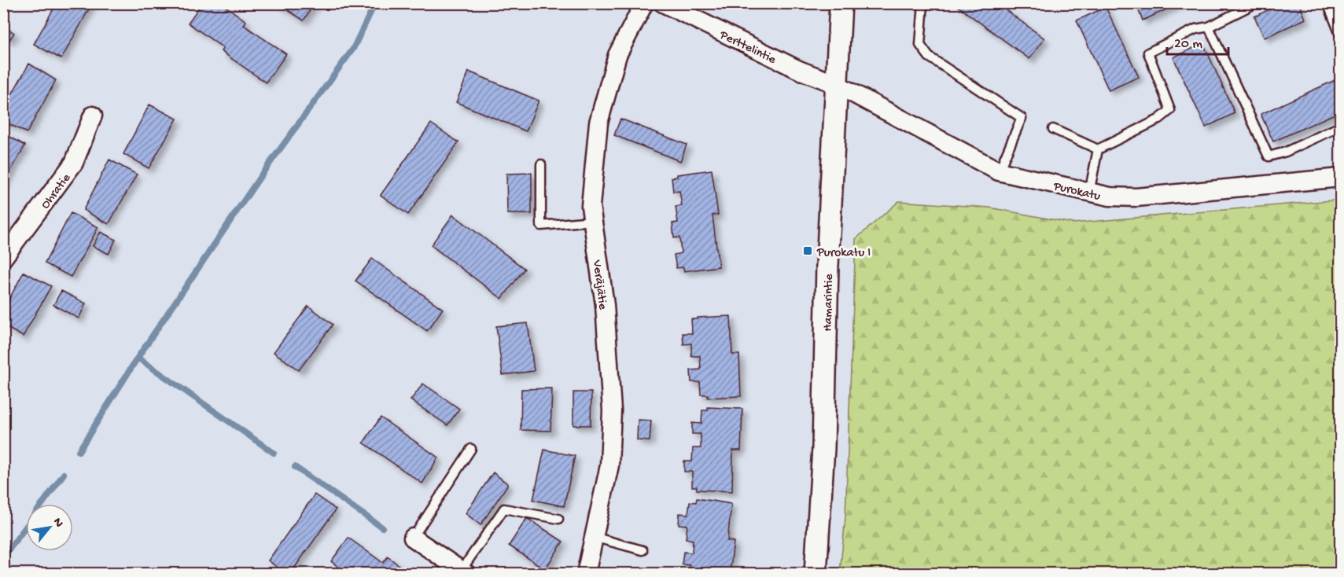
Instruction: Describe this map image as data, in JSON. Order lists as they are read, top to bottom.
{
  "streets": {
    "street": [
      "Perttelintie",
      "Purokatu",
      "Ohratie",
      "Veräjätie",
      "Hamarintie"
    ]
  },
  "crossings": [
    ["Perttelintie", "Purokatu"],
    ["Perttelintie", "Hamarintie"],
    ["Purokatu", "Hamarintie"]
  ],
  "places": {
    "transit": ["Purokatu I"]
  },
  "scale_bar": "20 m",
  "north": "top right"
}
